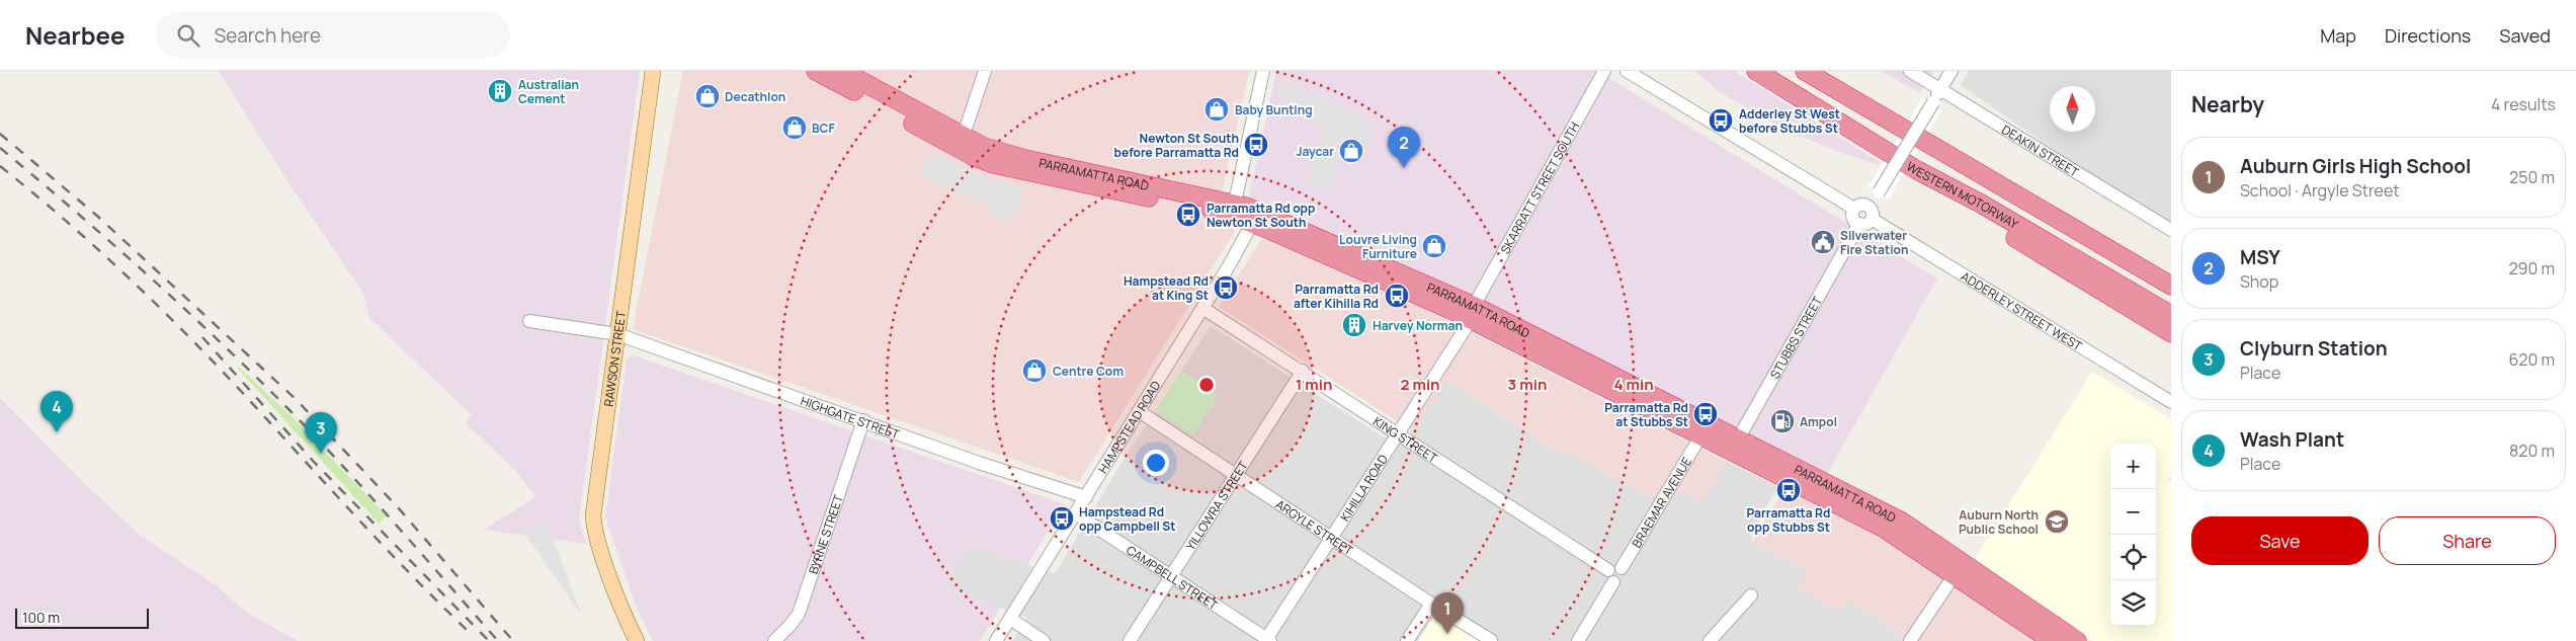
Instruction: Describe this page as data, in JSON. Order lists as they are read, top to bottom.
{
  "streets": {
    "highway": ["PARRAMATTA ROAD", "WESTERN MOTORWAY"],
    "main road": ["RAWSON STREET"],
    "street": [
      "DEAKIN STREET",
      "SKARRATT STREET SOUTH",
      "ADDERLEY STREET WEST",
      "STUBBS STREET",
      "HIGHGATE STREET",
      "HAMPSTEAD ROAD",
      "KING STREET",
      "KIHILLA ROAD",
      "BRAEMAR AVENUE",
      "YILLOWRA STREET",
      "ARGYLE STREET",
      "BYRNE STREET",
      "CAMPBELL STREET"
    ]
  },
  "crossings": [
    ["DEAKIN STREET", "STUBBS STREET"],
    ["PARRAMATTA ROAD", "SKARRATT STREET SOUTH"],
    ["PARRAMATTA ROAD", "STUBBS STREET"],
    ["PARRAMATTA ROAD", "HAMPSTEAD ROAD"],
    ["PARRAMATTA ROAD", "KIHILLA ROAD"],
    ["PARRAMATTA ROAD", "BRAEMAR AVENUE"],
    ["SKARRATT STREET SOUTH", "KIHILLA ROAD"],
    ["ADDERLEY STREET WEST", "STUBBS STREET"],
    ["RAWSON STREET", "HIGHGATE STREET"],
    ["HIGHGATE STREET", "HAMPSTEAD ROAD"],
    ["HIGHGATE STREET", "BYRNE STREET"],
    ["HAMPSTEAD ROAD", "KING STREET"],
    ["HAMPSTEAD ROAD", "ARGYLE STREET"],
    ["HAMPSTEAD ROAD", "CAMPBELL STREET"],
    ["KING STREET", "KIHILLA ROAD"],
    ["KING STREET", "BRAEMAR AVENUE"],
    ["KING STREET", "YILLOWRA STREET"],
    ["KIHILLA ROAD", "ARGYLE STREET"],
    ["KIHILLA ROAD", "CAMPBELL STREET"],
    ["YILLOWRA STREET", "ARGYLE STREET"],
    ["YILLOWRA STREET", "CAMPBELL STREET"]
  ],
  "places": {
    "building": ["Australian Cement", "Harvey Norman"],
    "shop": [
      "Decathlon",
      "Baby Bunting",
      "BCF",
      "Jaycar",
      "Louvre Living Furniture",
      "Centre Com"
    ],
    "bus stop": [
      "Adderley St West before Stubbs St",
      "Newton St South before Parramatta Rd",
      "Parramatta Rd opp Newton St South",
      "Hampstead Rd at King St",
      "Parramatta Rd after Kihilla Rd",
      "Parramatta Rd at Stubbs St",
      "Parramatta Rd opp Stubbs St",
      "Hampstead Rd opp Campbell St"
    ],
    "public building": ["Silverwater Fire Station"],
    "fuel station": ["Ampol"],
    "school or university": ["Auburn North Public School"]
  },
  "scale_bar": "100 m",
  "north": "top",
  "page": {
    "header": "Nearbee",
    "search": "Search here",
    "nav": ["Map", "Directions", "Saved"],
    "heading": ["Nearby", "4 results"],
    "pins": [
      "2",
      "4",
      "3",
      "1"
    ],
    "list": [
      {
        "mark": "1",
        "name": "Auburn Girls High School",
        "note": "School · Argyle Street",
        "value": "250 m"
      },
      {
        "mark": "2",
        "name": "MSY",
        "note": "Shop",
        "value": "290 m"
      },
      {
        "mark": "3",
        "name": "Clyburn Station",
        "note": "Place",
        "value": "620 m"
      },
      {
        "mark": "4",
        "name": "Wash Plant",
        "note": "Place",
        "value": "820 m"
      }
    ],
    "map_buttons": ["+", "−"],
    "buttons": ["Save", "Share"],
    "scale": "100 m"
  },
  "rings": [
    "1 min",
    "2 min",
    "3 min",
    "4 min"
  ]
}
